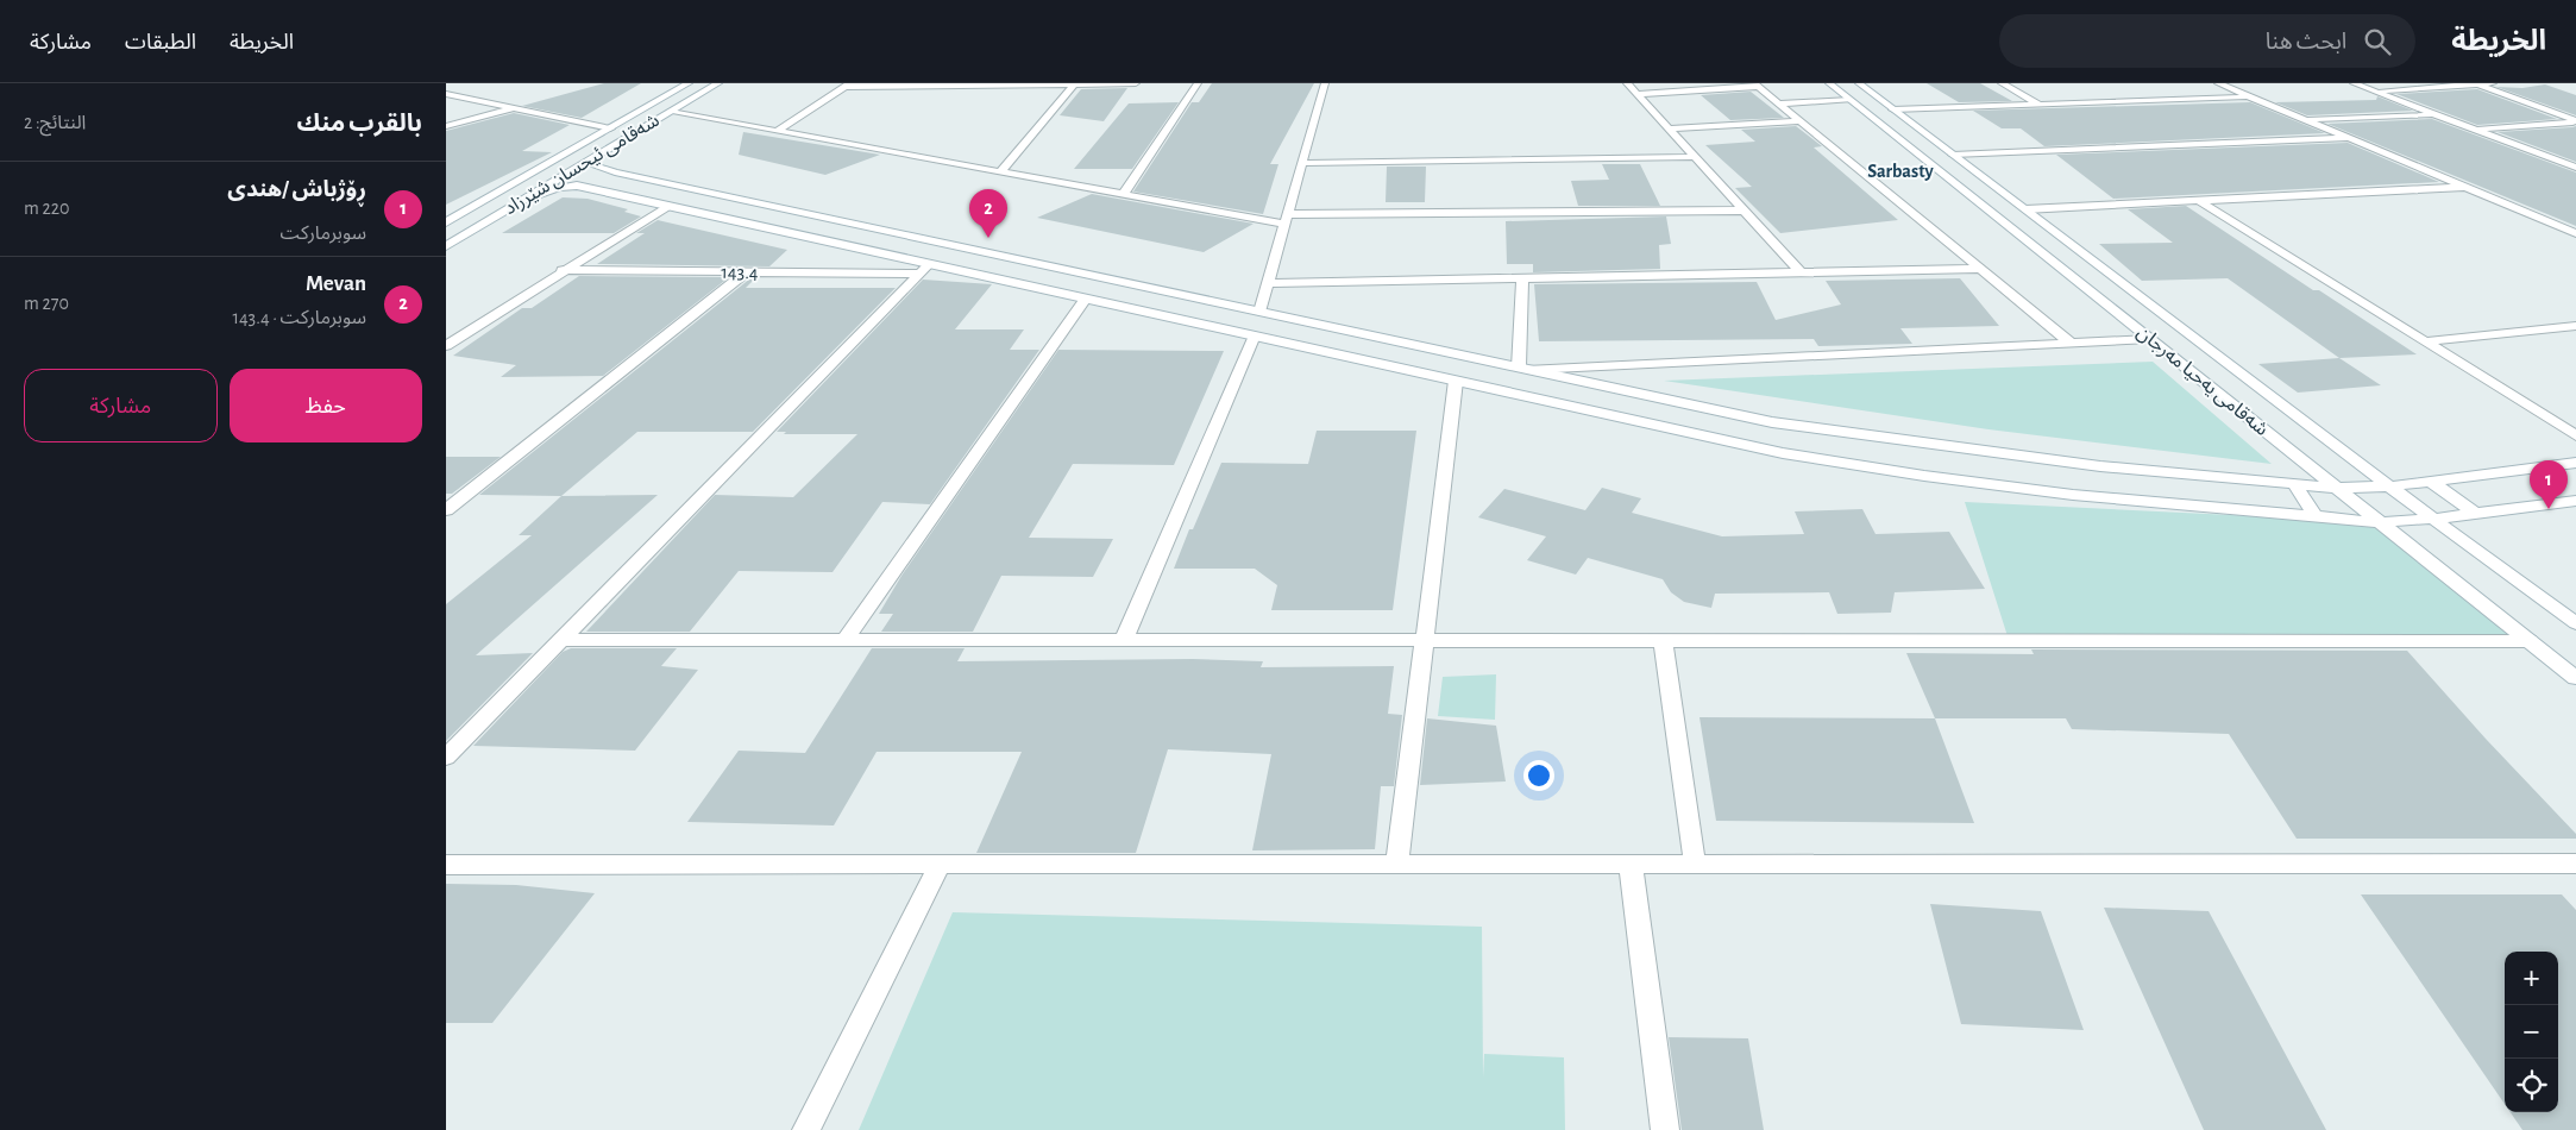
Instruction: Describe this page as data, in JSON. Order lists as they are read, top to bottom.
{
  "streets": {
    "street": ["شەقامی ئیحسان شێرزاد", "143.4", "شەقامی یەحیا مەرجان"]
  },
  "districts": ["Sarbasty"],
  "page": {
    "header": "الخريطة",
    "search": "ابحث هنا",
    "nav": ["الخريطة", "الطبقات", "مشاركة"],
    "heading": ["بالقرب منك", "النتائج: 2"],
    "list": [
      {
        "mark": "1",
        "name": "ڕۆژباش /ھندی",
        "note": "سوبرماركت",
        "value": "220 m"
      },
      {
        "mark": "2",
        "name": "Mevan",
        "note": "سوبرماركت · 143.4",
        "value": "270 m"
      }
    ],
    "pins": ["2", "1"],
    "buttons": ["حفظ", "مشاركة"],
    "map_buttons": ["+", "−"]
  }
}
